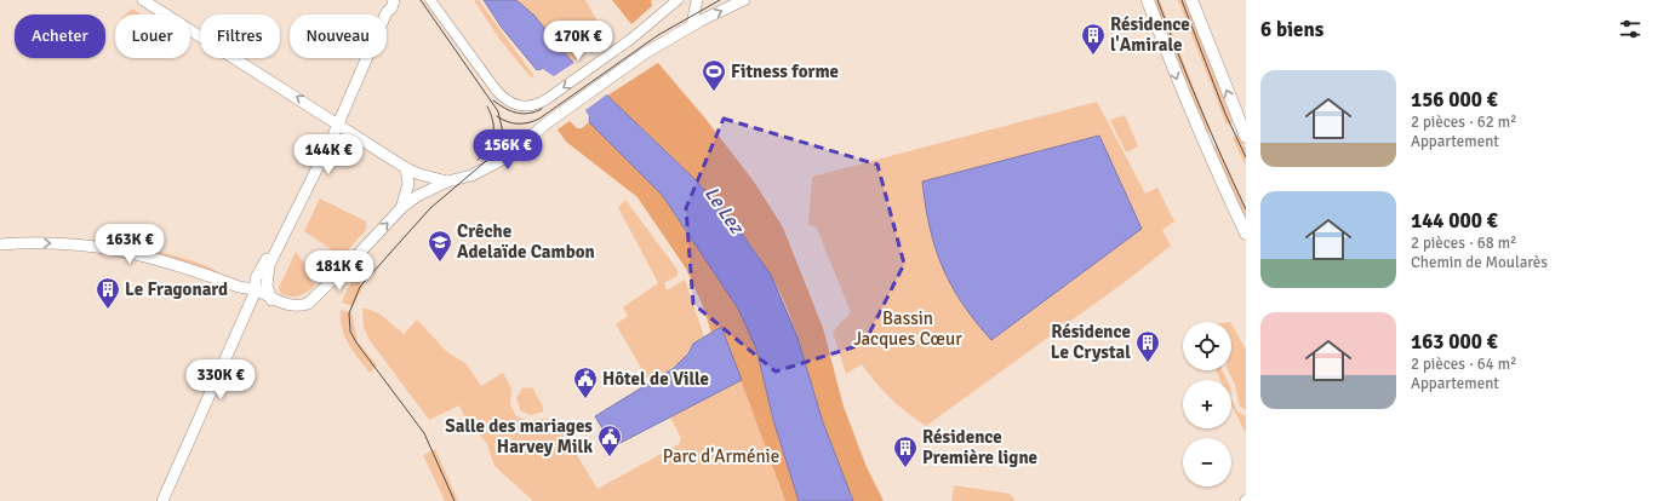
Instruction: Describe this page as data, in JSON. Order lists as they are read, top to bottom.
{
  "water": ["Le Lez"],
  "parks": ["Bassin Jacques Cœur", "Parc d'Arménie"],
  "places": {
    "building": [
      "Résidence l'Amirale",
      "Le Fragonard",
      "Résidence Le Crystal",
      "Résidence Première ligne"
    ],
    "sports": ["Fitness forme"],
    "school or university": ["Crêche Adelaïde Cambon"],
    "public building": ["Hôtel de Ville", "Salle des mariages Harvey Milk"]
  },
  "page": {
    "heading": "6 biens",
    "chip": [
      "Acheter",
      "Louer",
      "Filtres",
      "Nouveau"
    ],
    "price": [
      "170K €",
      "156K €",
      "144K €",
      "163K €",
      "181K €",
      "330K €"
    ],
    "list": [
      {
        "name": "156 000 €",
        "note": "2 pièces · 62 m² · Appartement"
      },
      {
        "name": "144 000 €",
        "note": "2 pièces · 68 m² · Chemin de Moularès"
      },
      {
        "name": "163 000 €",
        "note": "2 pièces · 64 m² · Appartement"
      }
    ],
    "map_buttons": ["+", "−"]
  }
}
